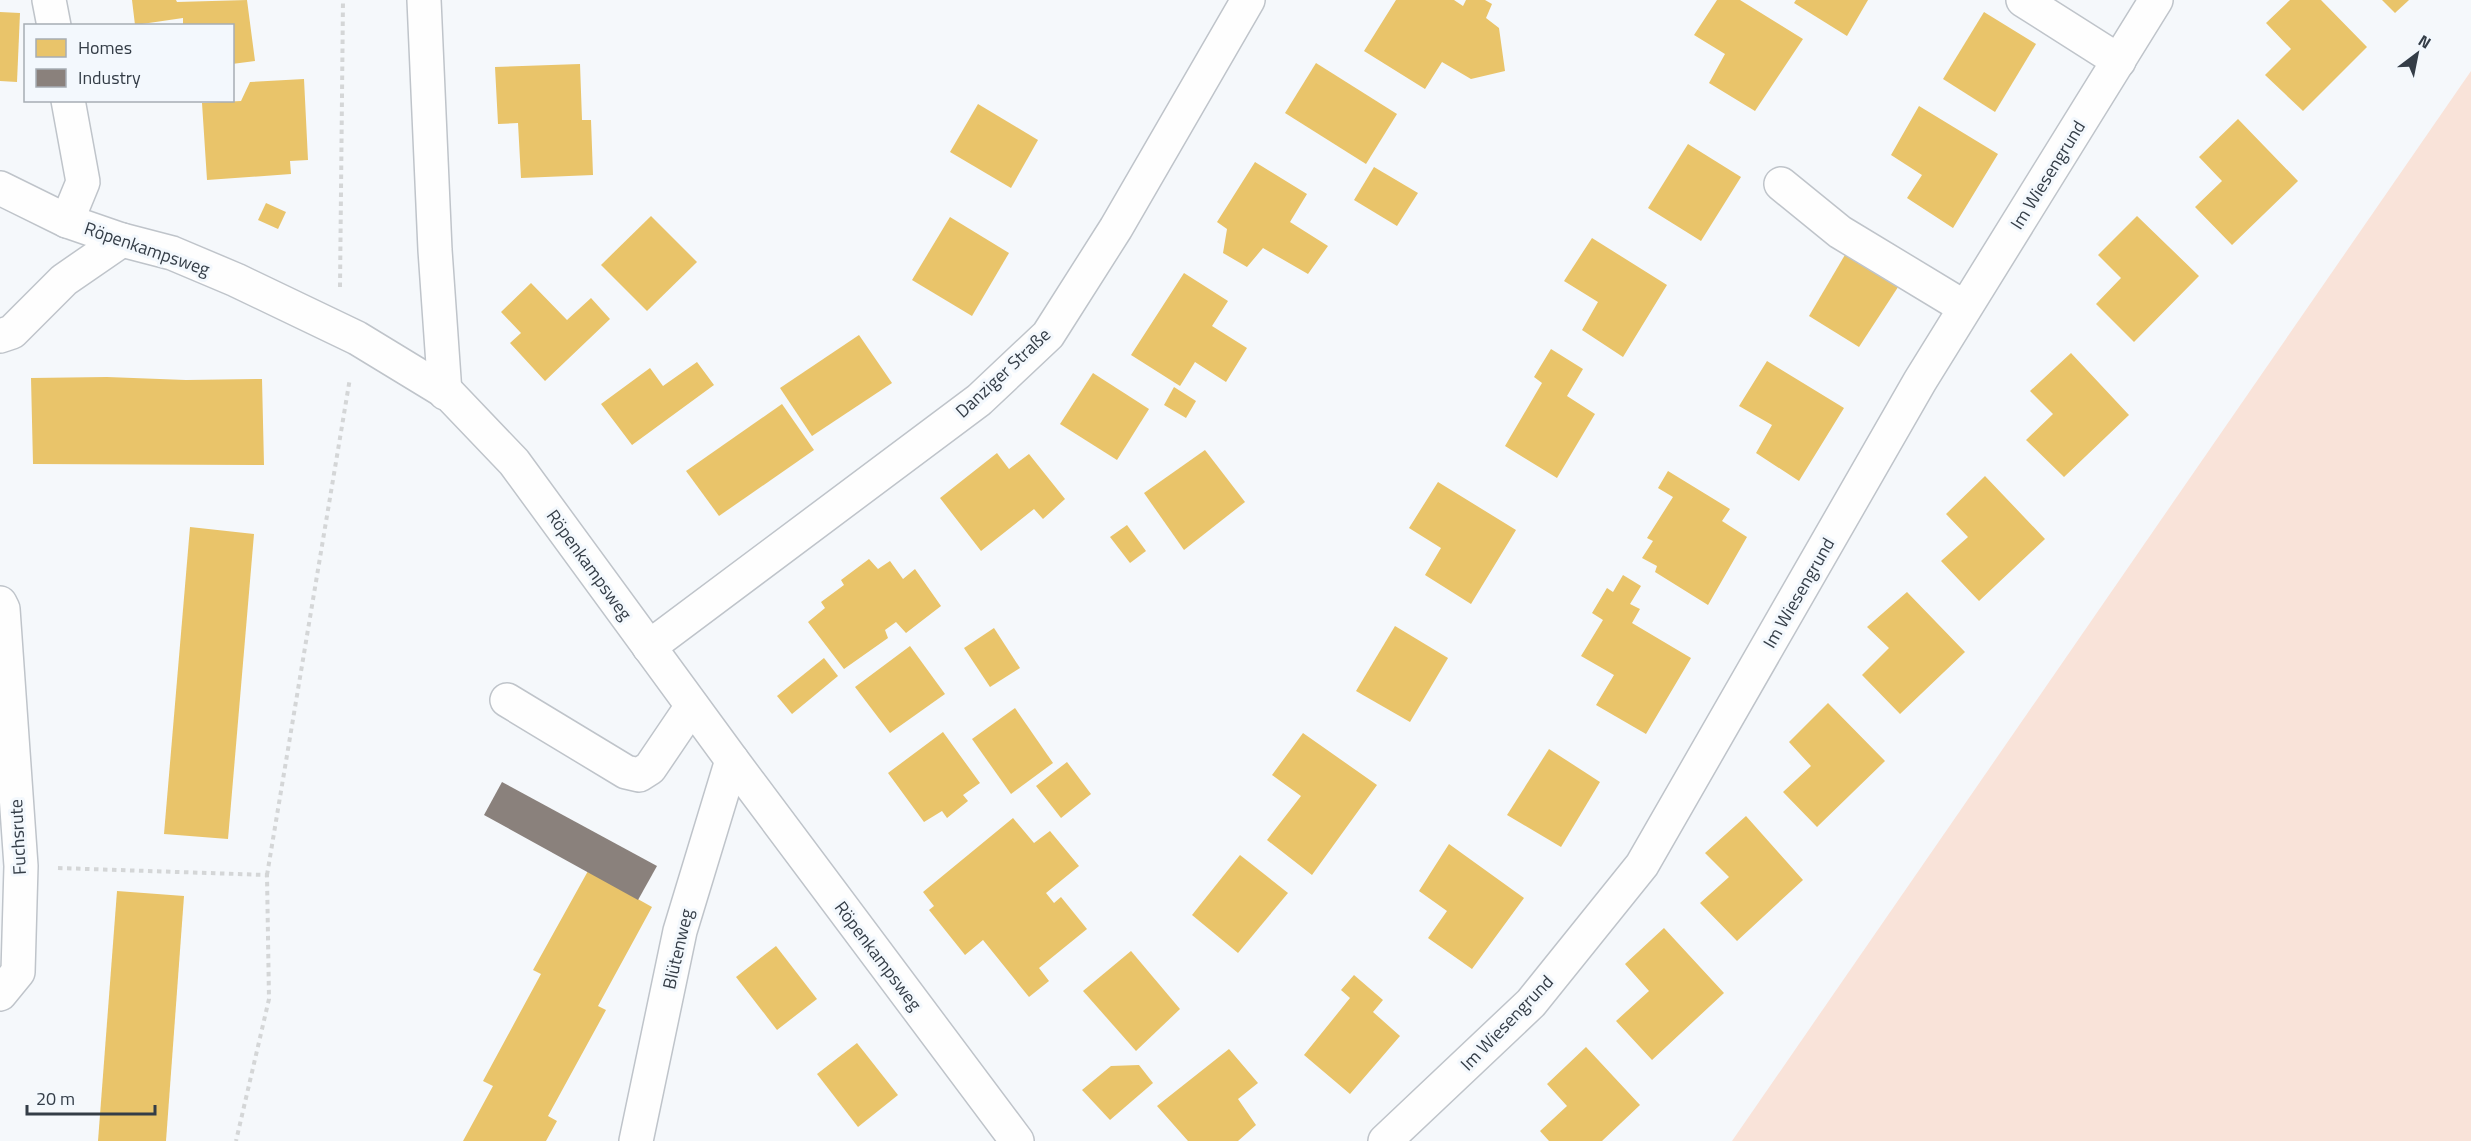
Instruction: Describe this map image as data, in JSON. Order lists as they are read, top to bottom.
{
  "streets": {
    "street": [
      "Im Wiesengrund",
      "Röpenkampsweg",
      "Danziger Straße",
      "Fuchsrute",
      "Blütenweg"
    ]
  },
  "crossings": [
    ["Röpenkampsweg", "Danziger Straße"],
    ["Röpenkampsweg", "Blütenweg"]
  ],
  "legend": ["Homes", "Industry"],
  "scale_bar": "20 m",
  "north": "top right"
}
